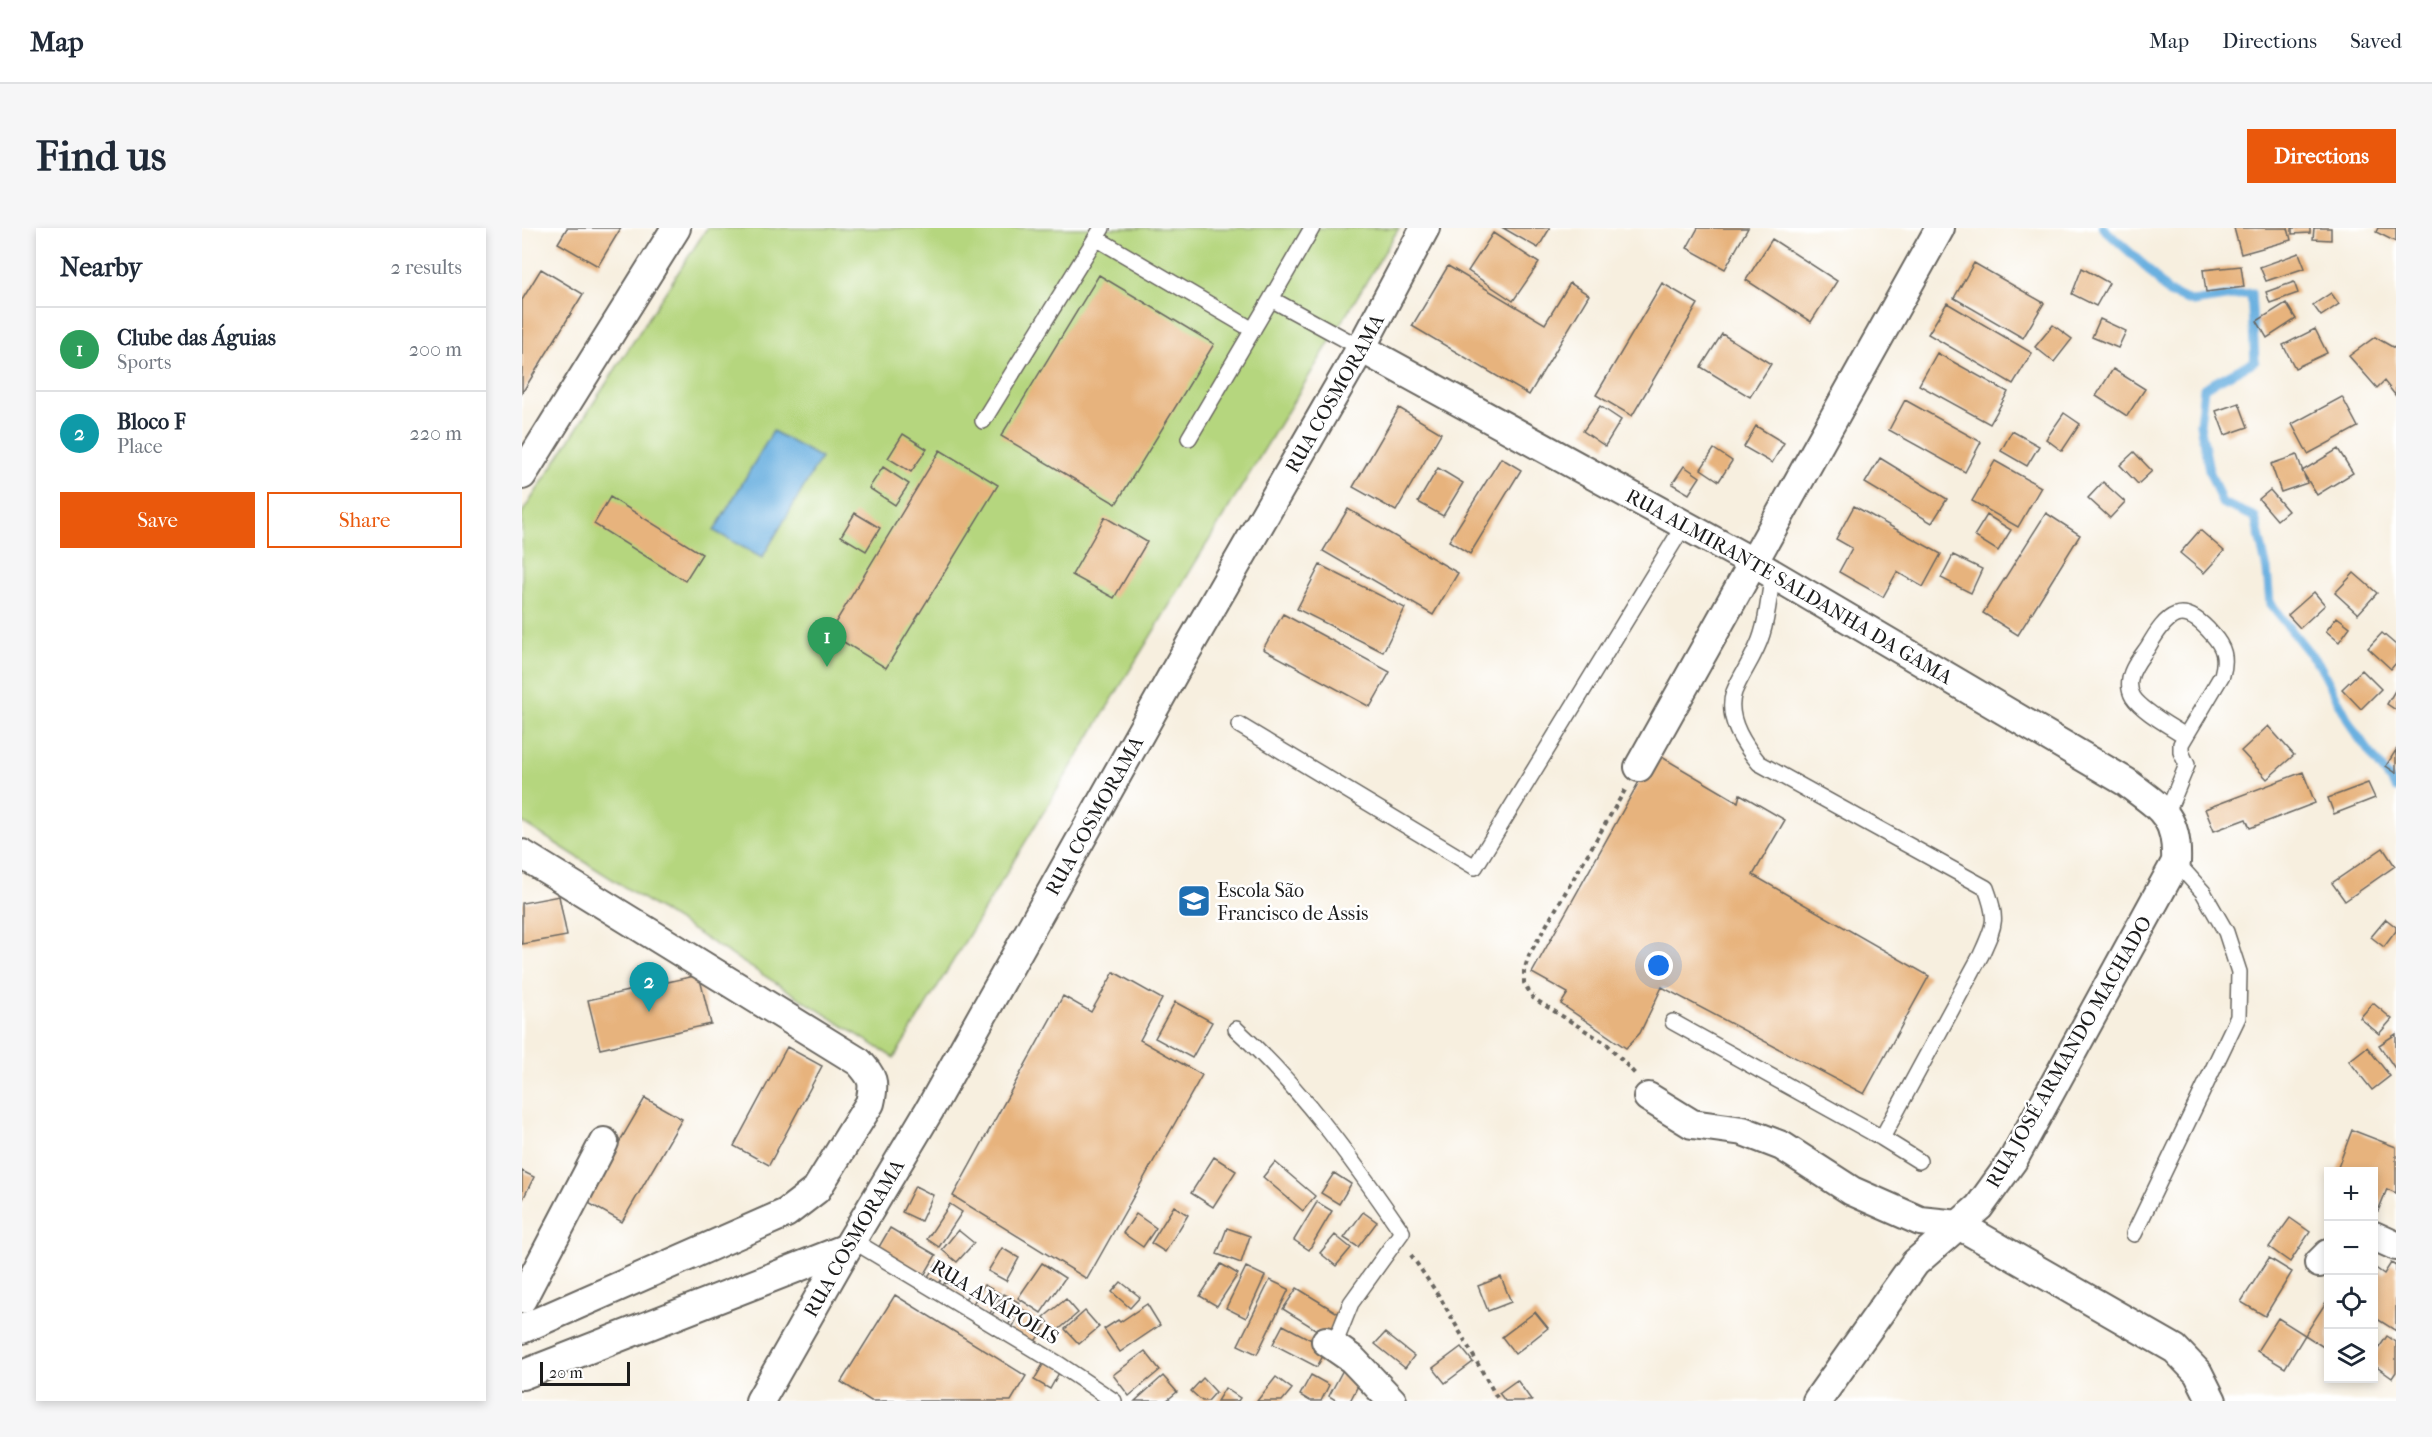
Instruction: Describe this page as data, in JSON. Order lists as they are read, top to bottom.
{
  "streets": {
    "street": ["RUA COSMORAMA", "RUA ALMIRANTE SALDANHA DA GAMA", "RUA JOSÉ ARMANDO MACHADO"],
    "lane": ["RUA ANÁPOLIS"]
  },
  "crossings": [
    ["RUA COSMORAMA", "RUA ALMIRANTE SALDANHA DA GAMA"],
    ["RUA COSMORAMA", "RUA ANÁPOLIS"]
  ],
  "places": {
    "school or university": ["Escola São Francisco de Assis"]
  },
  "scale_bar": "20 m",
  "page": {
    "header": "Map",
    "nav": ["Map", "Directions", "Saved"],
    "buttons": [
      "Directions",
      ["Save", "Share"]
    ],
    "title": "Find us",
    "heading": ["Nearby", "2 results"],
    "list": [
      {
        "mark": "1",
        "name": "Clube das Águias",
        "note": "Sports",
        "value": "200 m"
      },
      {
        "mark": "2",
        "name": "Bloco F",
        "note": "Place",
        "value": "220 m"
      }
    ],
    "pins": ["1", "2"],
    "map_buttons": ["+", "−"],
    "scale": "20 m"
  }
}
